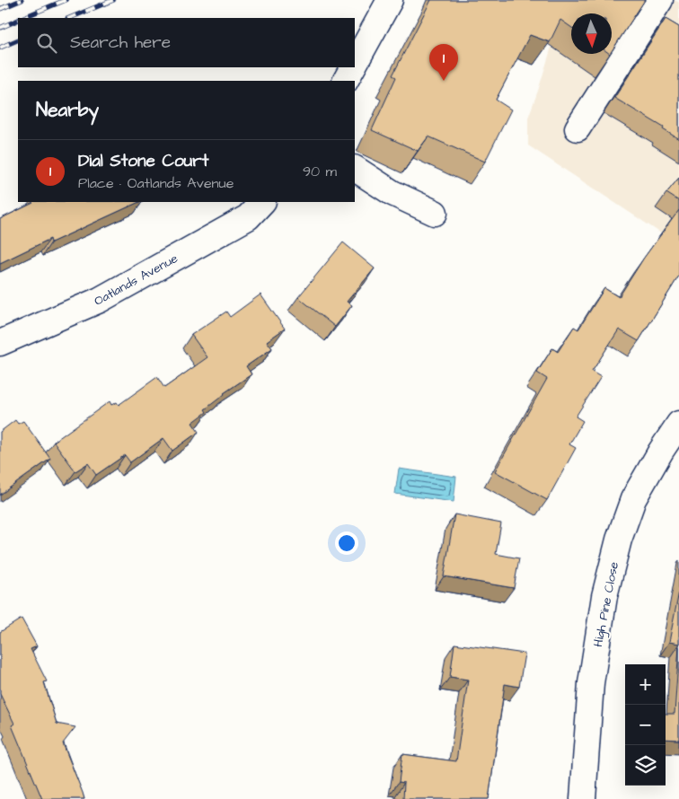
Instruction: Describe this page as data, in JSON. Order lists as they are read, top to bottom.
{
  "streets": {
    "street": ["Oatlands Avenue", "High Pine Close"]
  },
  "north": "bottom",
  "page": {
    "search": "Search here",
    "pins": "1",
    "heading": "Nearby",
    "list": [
      {
        "mark": "1",
        "name": "Dial Stone Court",
        "note": "Place · Oatlands Avenue",
        "value": "90 m"
      }
    ],
    "map_buttons": ["+", "−"]
  }
}
